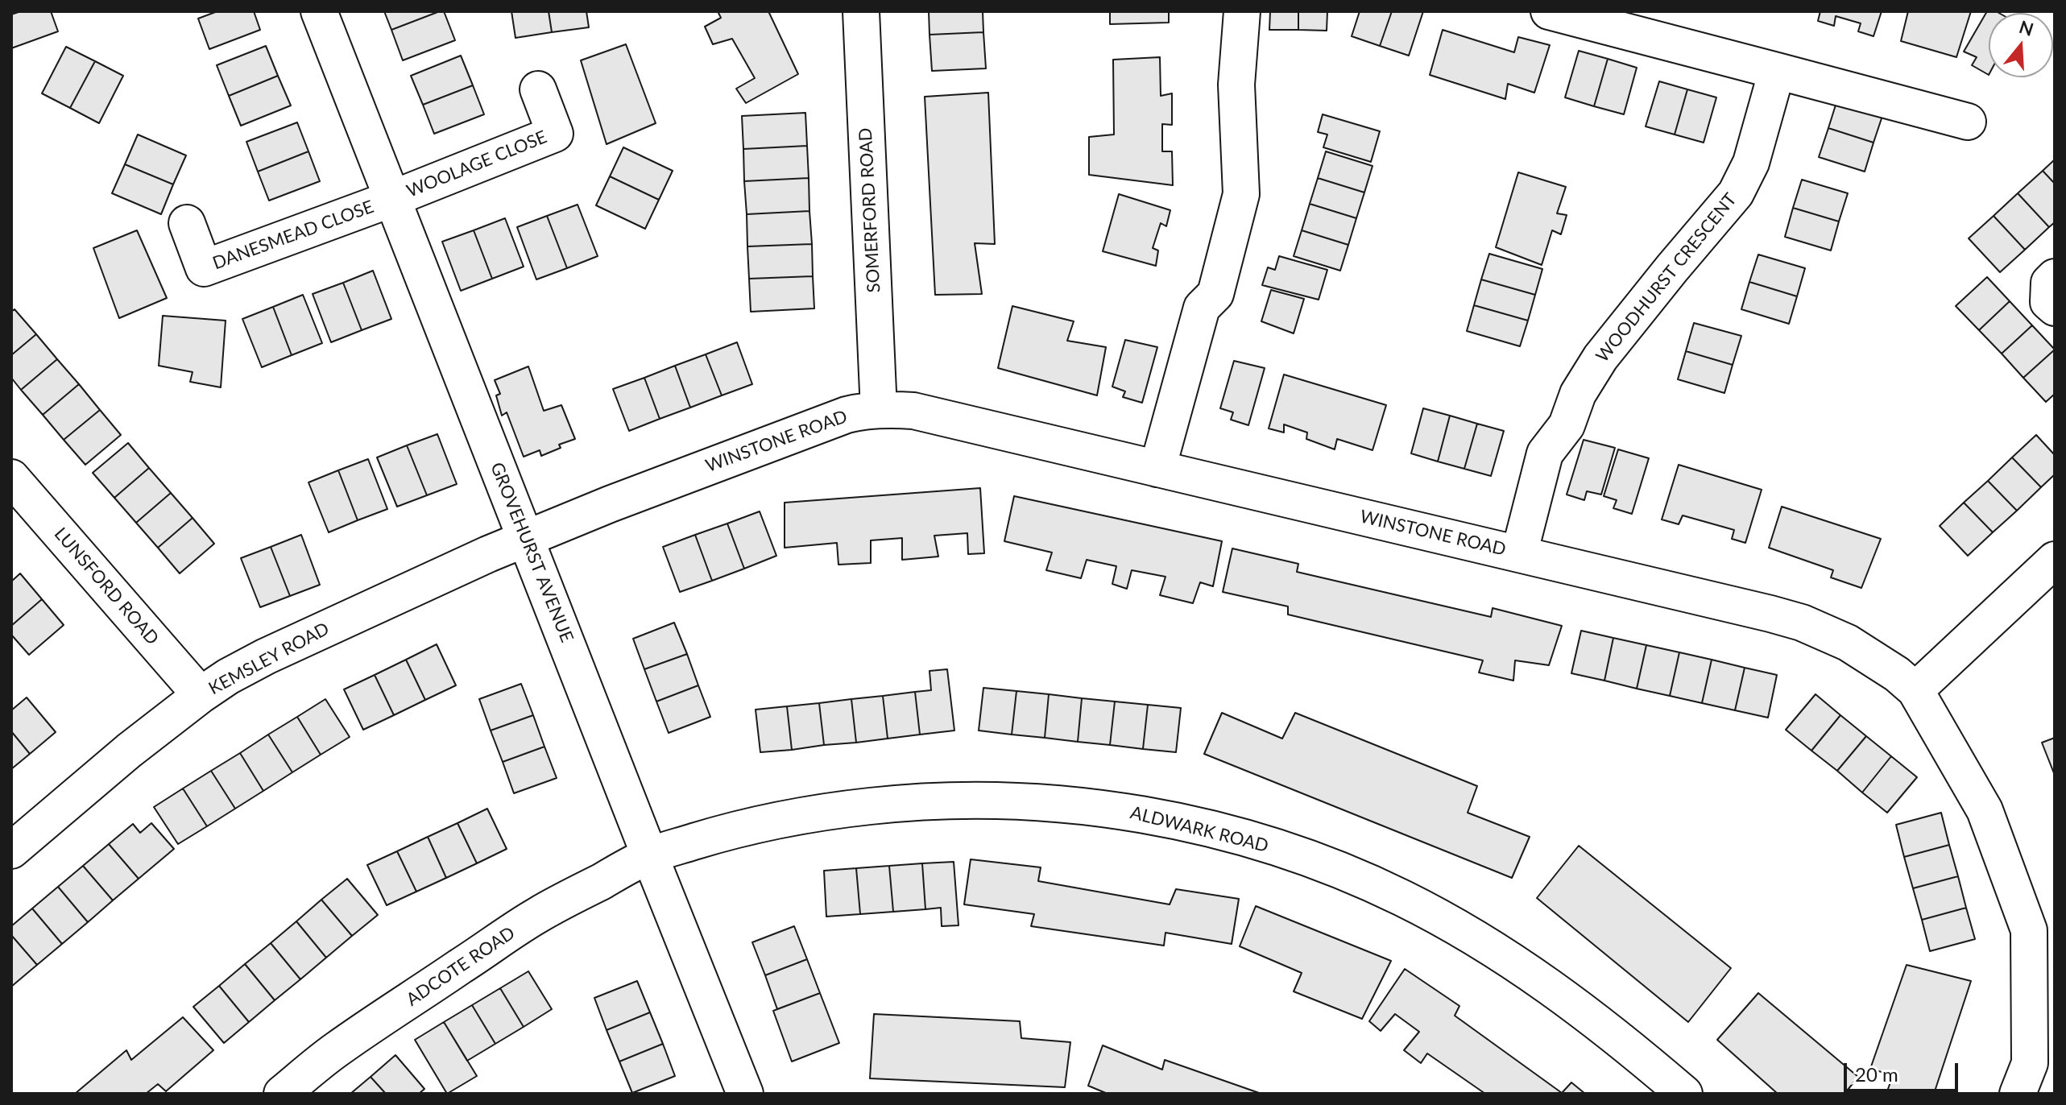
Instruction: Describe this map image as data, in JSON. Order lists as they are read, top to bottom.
{
  "streets": {
    "street": [
      "WOOLAGE CLOSE",
      "SOMERFORD ROAD",
      "DANESMEAD CLOSE",
      "WOODHURST CRESCENT",
      "WINSTONE ROAD",
      "GROVEHURST AVENUE",
      "LUNSFORD ROAD",
      "KEMSLEY ROAD",
      "ALDWARK ROAD",
      "ADCOTE ROAD"
    ]
  },
  "crossings": [
    ["WOOLAGE CLOSE", "DANESMEAD CLOSE"],
    ["WOOLAGE CLOSE", "GROVEHURST AVENUE"],
    ["SOMERFORD ROAD", "WINSTONE ROAD"],
    ["DANESMEAD CLOSE", "GROVEHURST AVENUE"],
    ["WOODHURST CRESCENT", "WINSTONE ROAD"],
    ["WINSTONE ROAD", "GROVEHURST AVENUE"],
    ["WINSTONE ROAD", "KEMSLEY ROAD"],
    ["GROVEHURST AVENUE", "KEMSLEY ROAD"],
    ["GROVEHURST AVENUE", "ALDWARK ROAD"],
    ["GROVEHURST AVENUE", "ADCOTE ROAD"],
    ["LUNSFORD ROAD", "KEMSLEY ROAD"],
    ["ALDWARK ROAD", "ADCOTE ROAD"]
  ],
  "scale_bar": "20 m",
  "north": "top"
}
